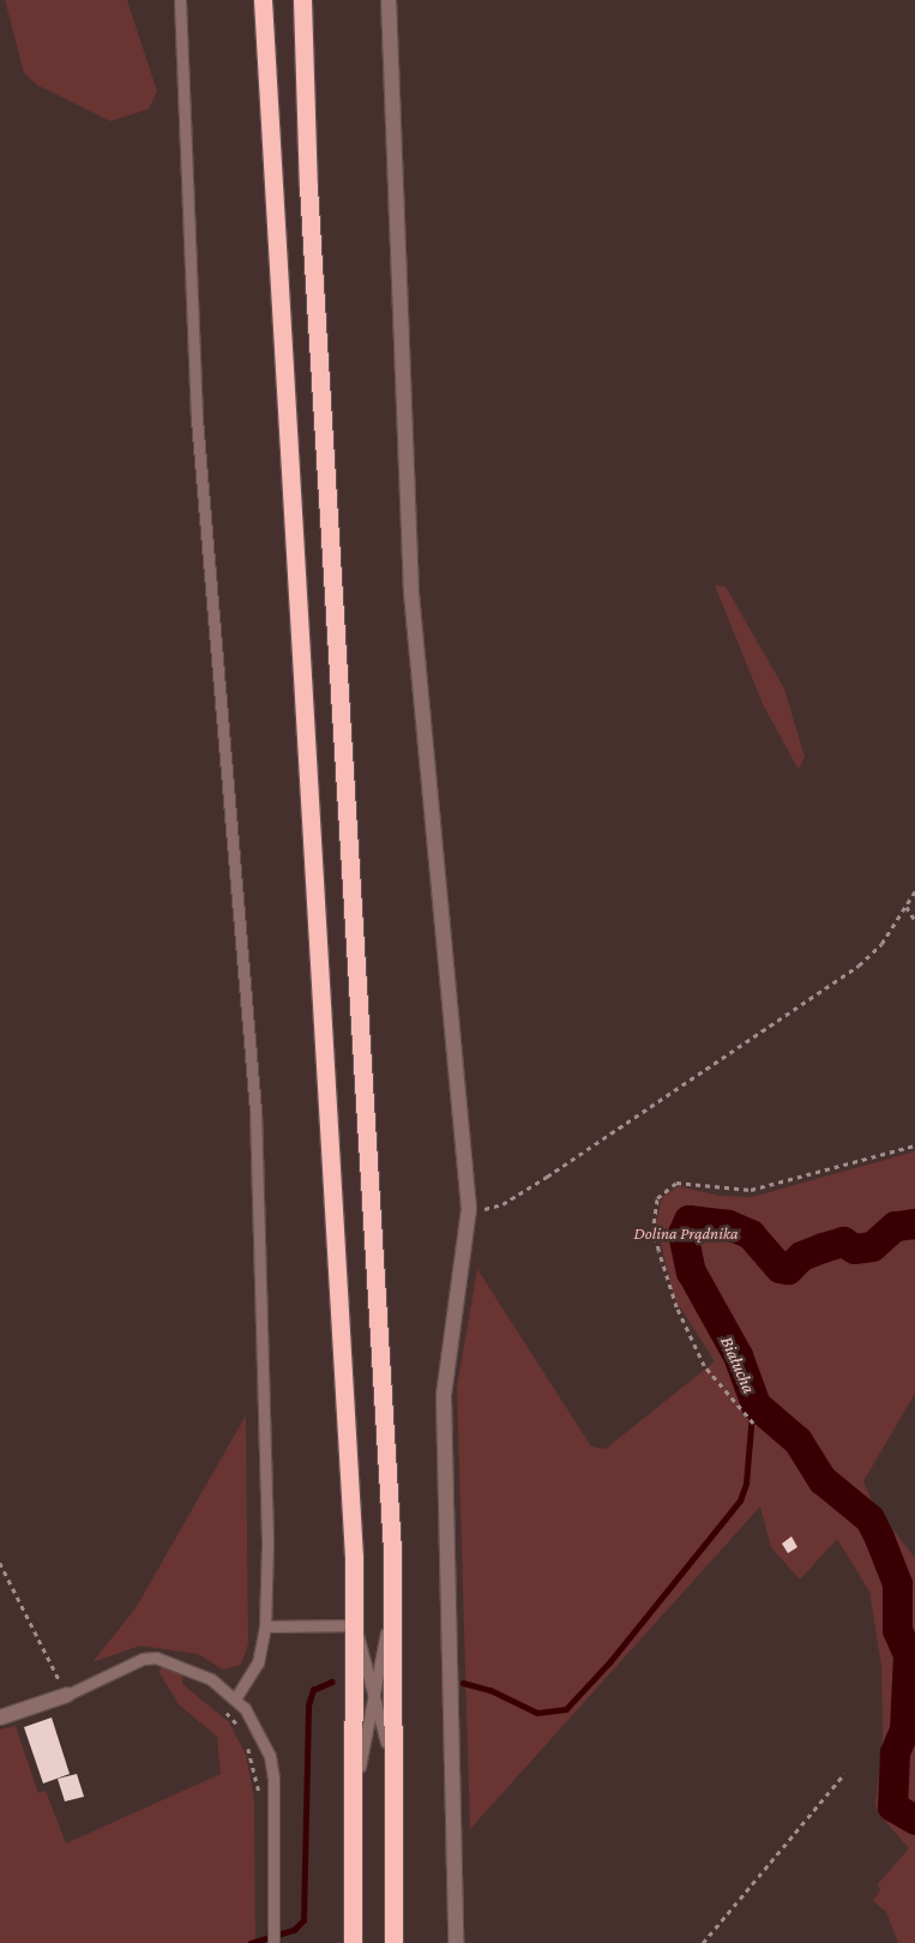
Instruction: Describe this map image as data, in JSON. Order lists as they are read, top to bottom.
{
  "water": ["Białucha"],
  "parks": ["Dolina Prądnika"]
}
